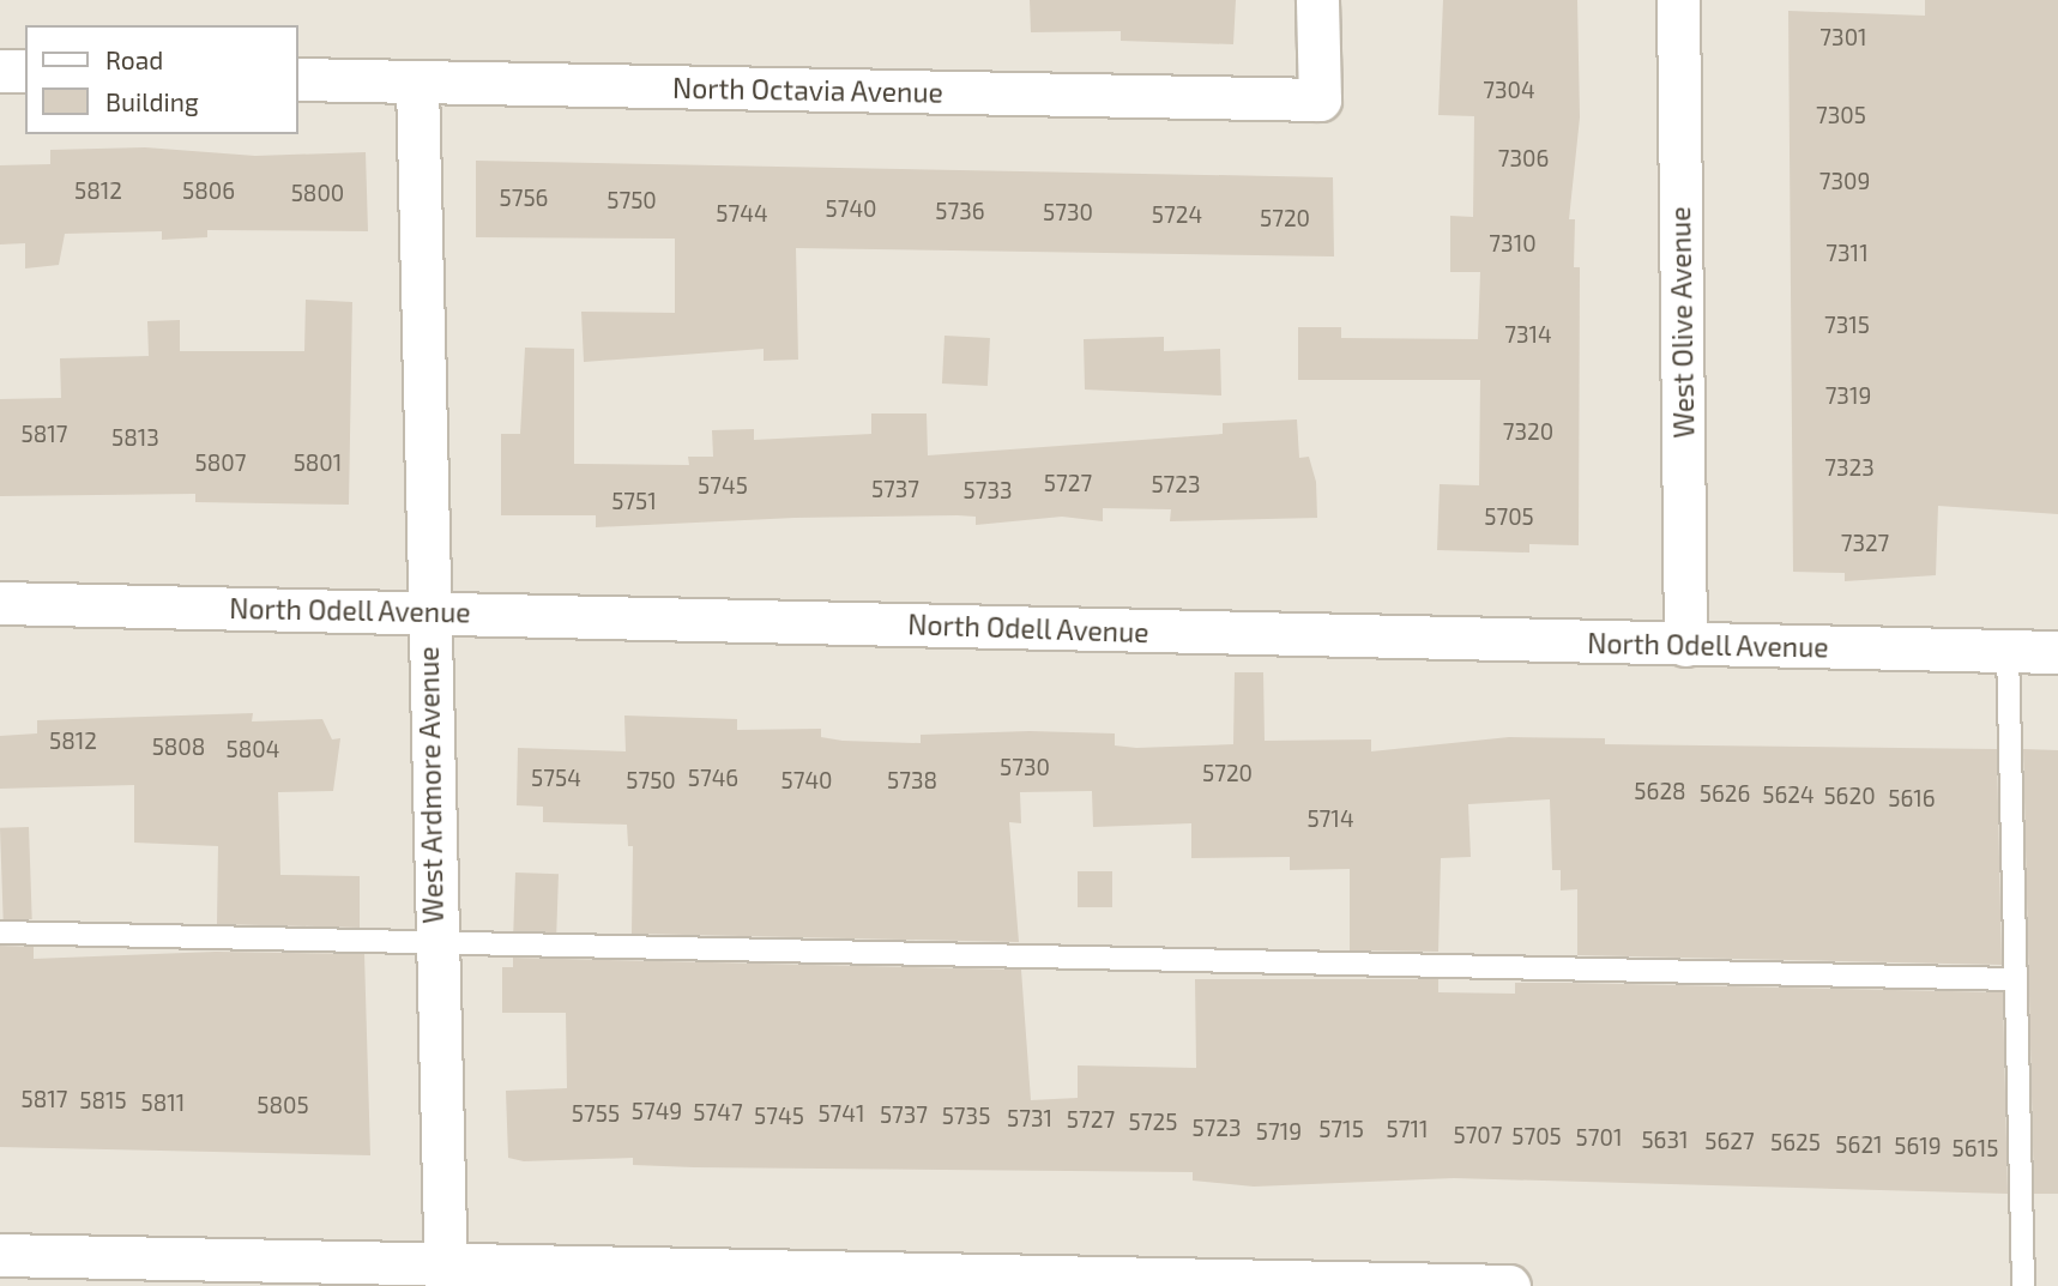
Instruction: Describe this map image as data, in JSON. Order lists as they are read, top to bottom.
{
  "streets": {
    "street": [
      "North Octavia Avenue",
      "West Olive Avenue",
      "North Odell Avenue",
      "West Ardmore Avenue"
    ]
  },
  "crossings": [
    ["North Octavia Avenue", "West Ardmore Avenue"],
    ["West Olive Avenue", "North Odell Avenue"],
    ["North Odell Avenue", "West Ardmore Avenue"]
  ],
  "house_numbers": [
    "7301",
    "7304",
    "7305",
    "7306",
    "7309",
    "5812",
    "5806",
    "5800",
    "5756",
    "5750",
    "5740",
    "5736",
    "5730",
    "5744",
    "5724",
    "5720",
    "7310",
    "7311",
    "7315",
    "7314",
    "7319",
    "7320",
    "5817",
    "5813",
    "5807",
    "5801",
    "7323",
    "5727",
    "5723",
    "5745",
    "5737",
    "5733",
    "5751",
    "5705",
    "7327",
    "5812",
    "5808",
    "5804",
    "5730",
    "5720",
    "5754",
    "5746",
    "5750",
    "5740",
    "5738",
    "5628",
    "5626",
    "5624",
    "5620",
    "5616",
    "5714",
    "5817",
    "5815",
    "5811",
    "5805",
    "5749",
    "5747",
    "5755",
    "5741",
    "5737",
    "5745",
    "5735",
    "5731",
    "5727",
    "5725",
    "5723",
    "5715",
    "5711",
    "5719",
    "5707",
    "5705",
    "5701",
    "5631",
    "5627",
    "5625",
    "5621",
    "5619",
    "5615"
  ],
  "legend": ["Road", "Building"]
}
